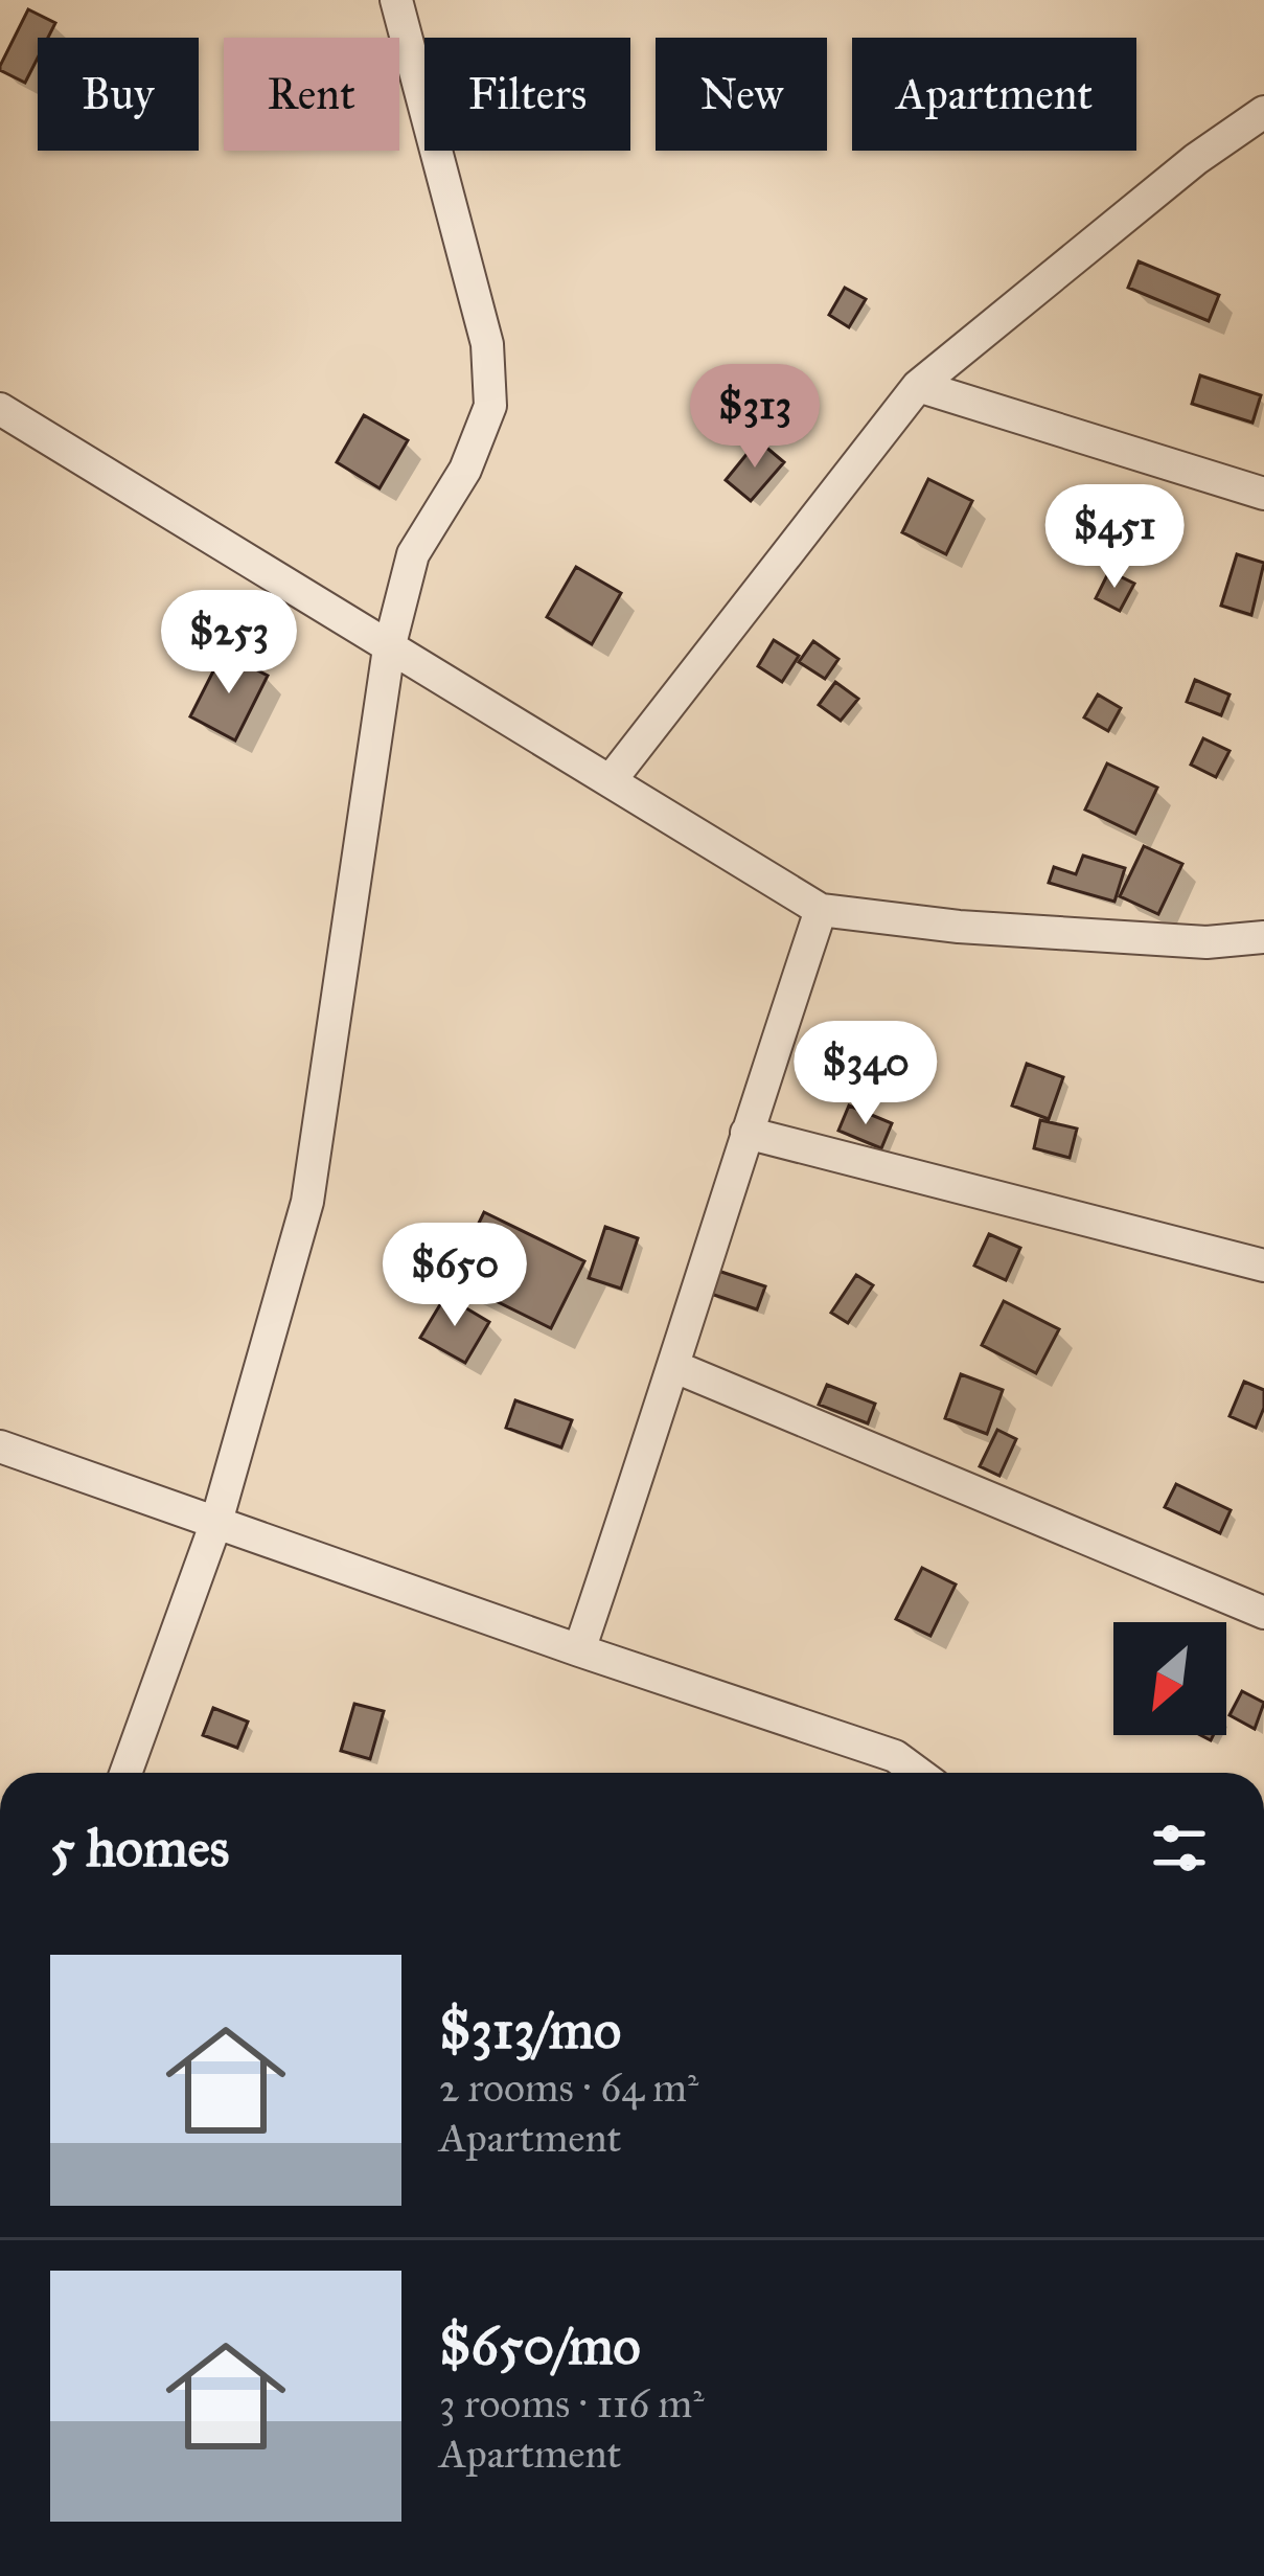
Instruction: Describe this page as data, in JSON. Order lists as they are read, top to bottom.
{
  "north": "bottom left",
  "page": {
    "chip": [
      "Buy",
      "Rent",
      "Filters",
      "New",
      "Apartment"
    ],
    "price": [
      "$313",
      "$451",
      "$253",
      "$340",
      "$650"
    ],
    "heading": "5 homes",
    "list": [
      {
        "name": "$313/mo",
        "note": "2 rooms · 64 m² · Apartment"
      },
      {
        "name": "$650/mo",
        "note": "3 rooms · 116 m² · Apartment"
      }
    ]
  }
}
